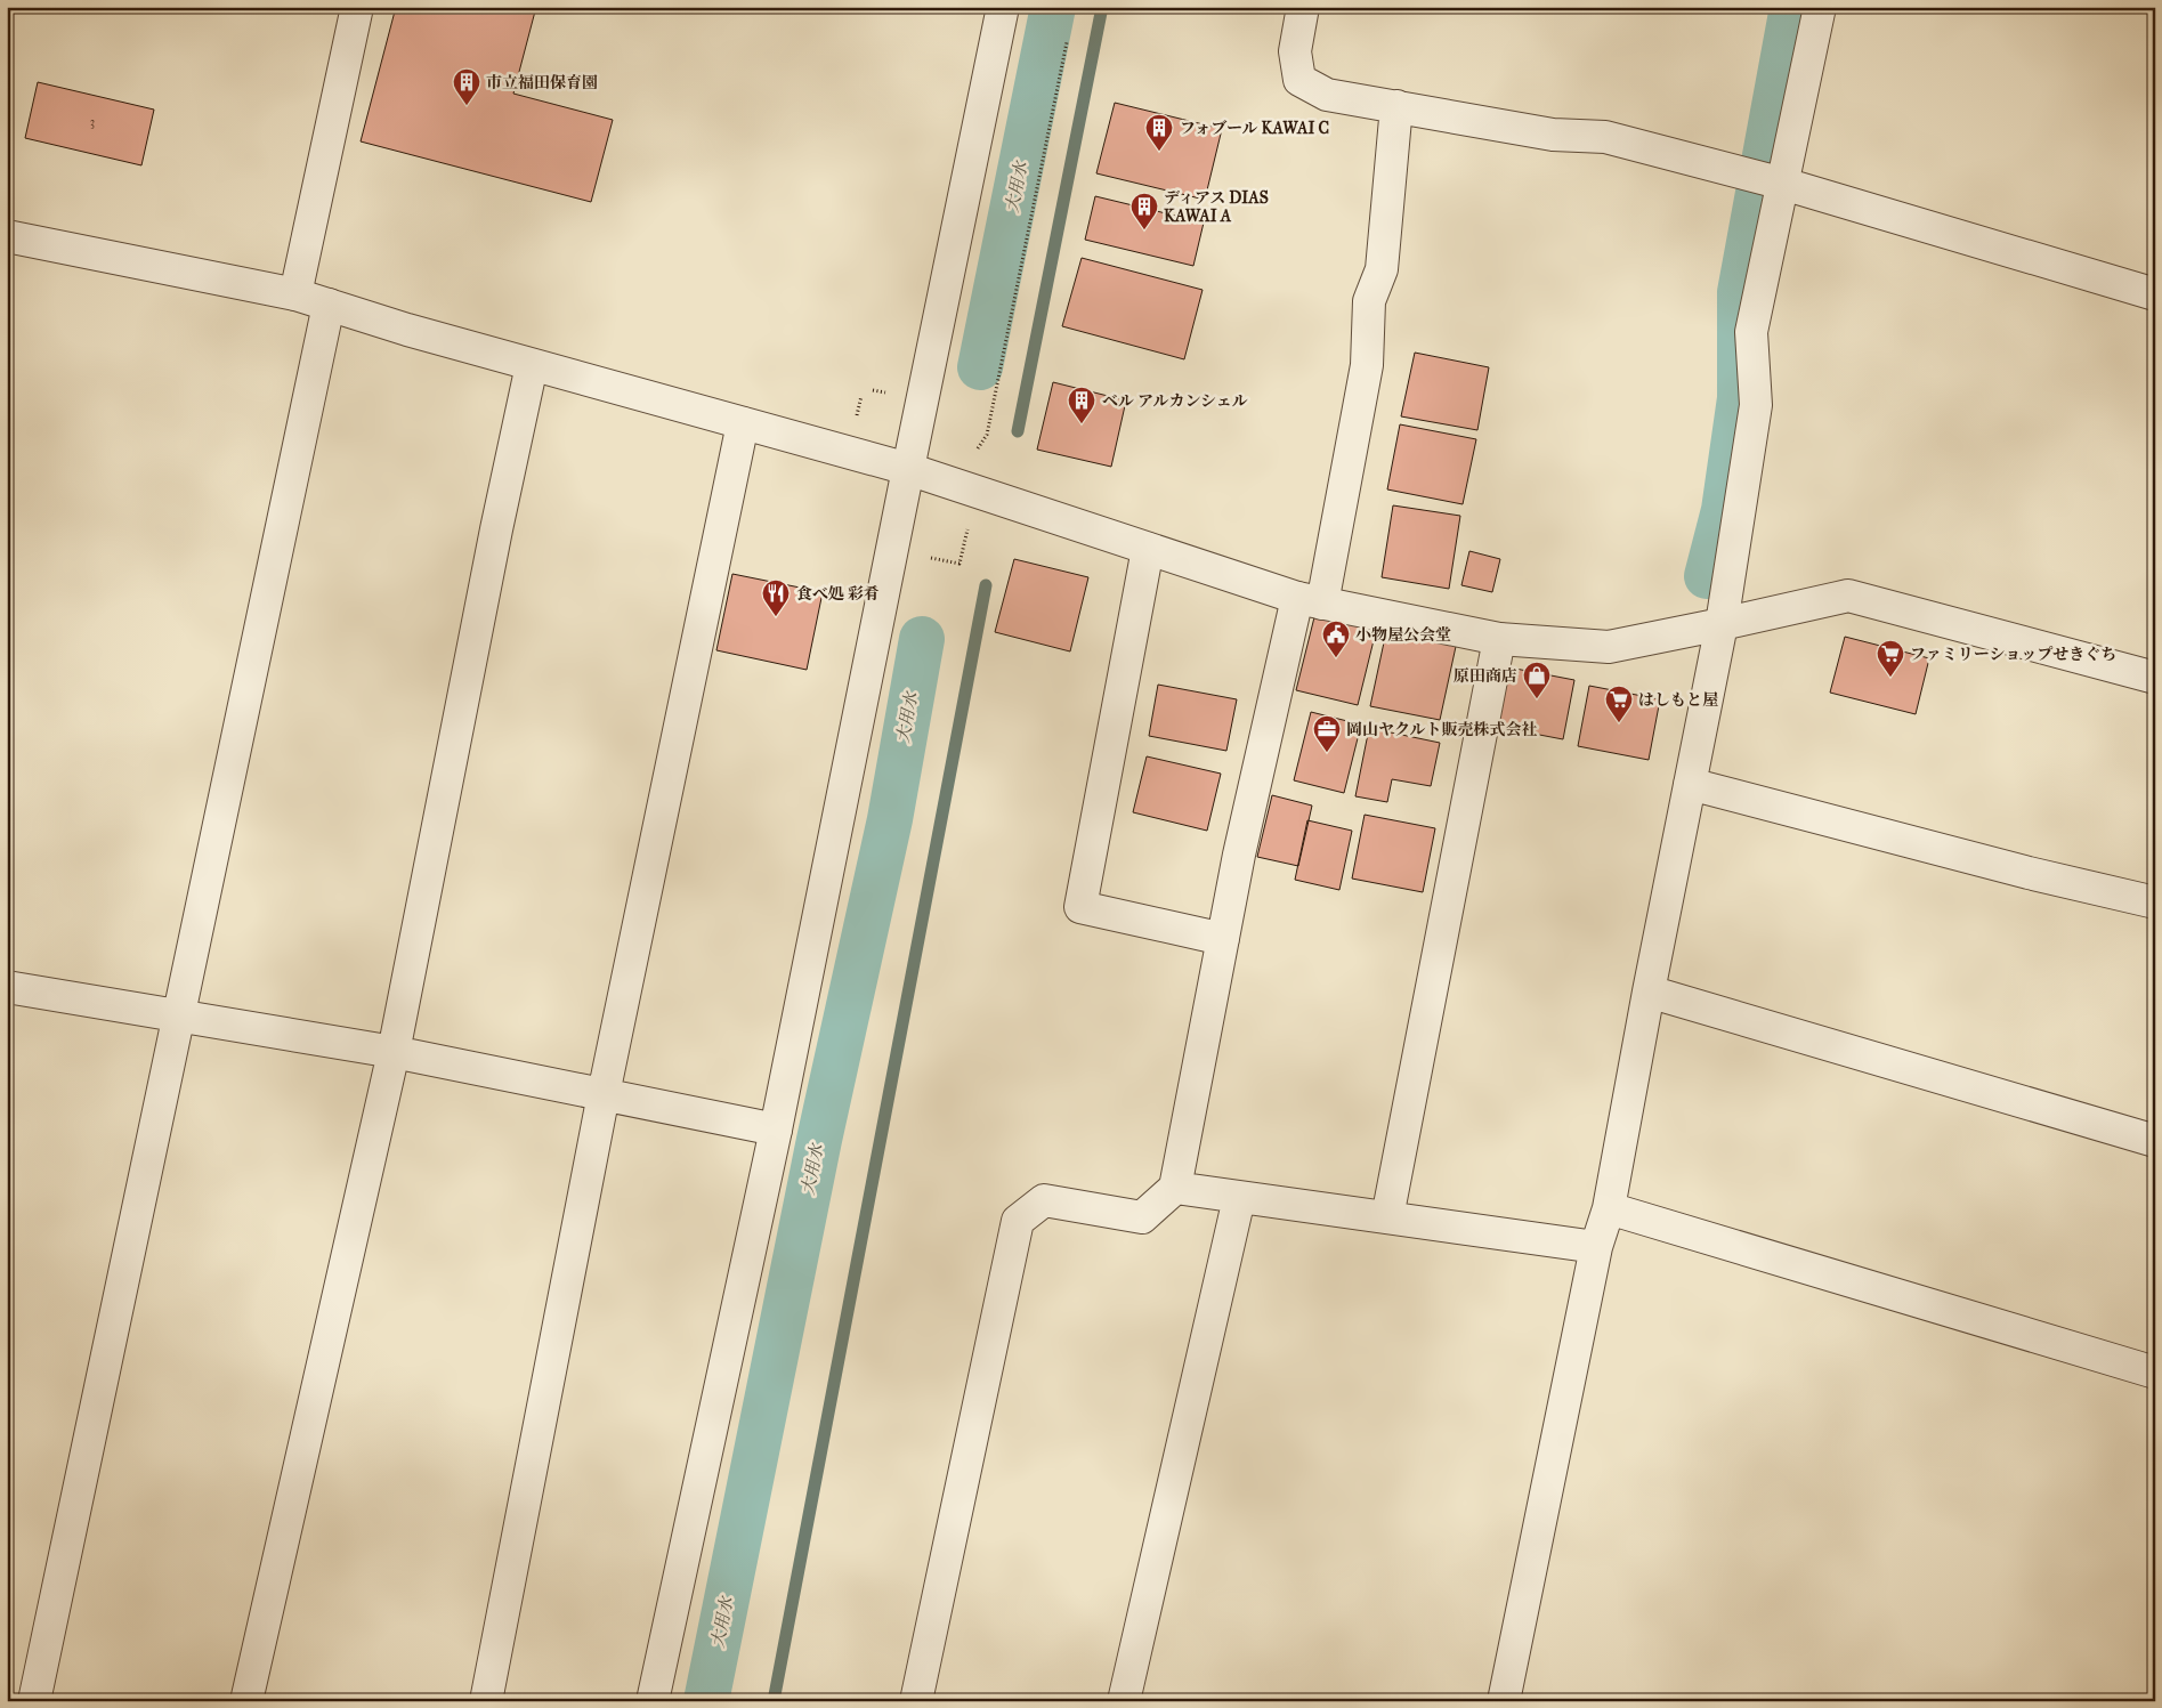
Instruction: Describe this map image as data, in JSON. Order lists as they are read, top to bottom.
{
  "water": ["大用水"],
  "places": {
    "building": [
      "市立福田保育園",
      "フォブール KAWAI C",
      "ディアス DIAS KAWAI A",
      "ベル アルカンシェル"
    ],
    "restaurant": ["食べ処 彩肴"],
    "public building": ["小物屋公会堂"],
    "supermarket": ["ファミリーショップせきぐち", "はしもと屋"],
    "shop": ["原田商店"],
    "office": ["岡山ヤクルト販売株式会社"]
  },
  "house_numbers": ["3"]
}
